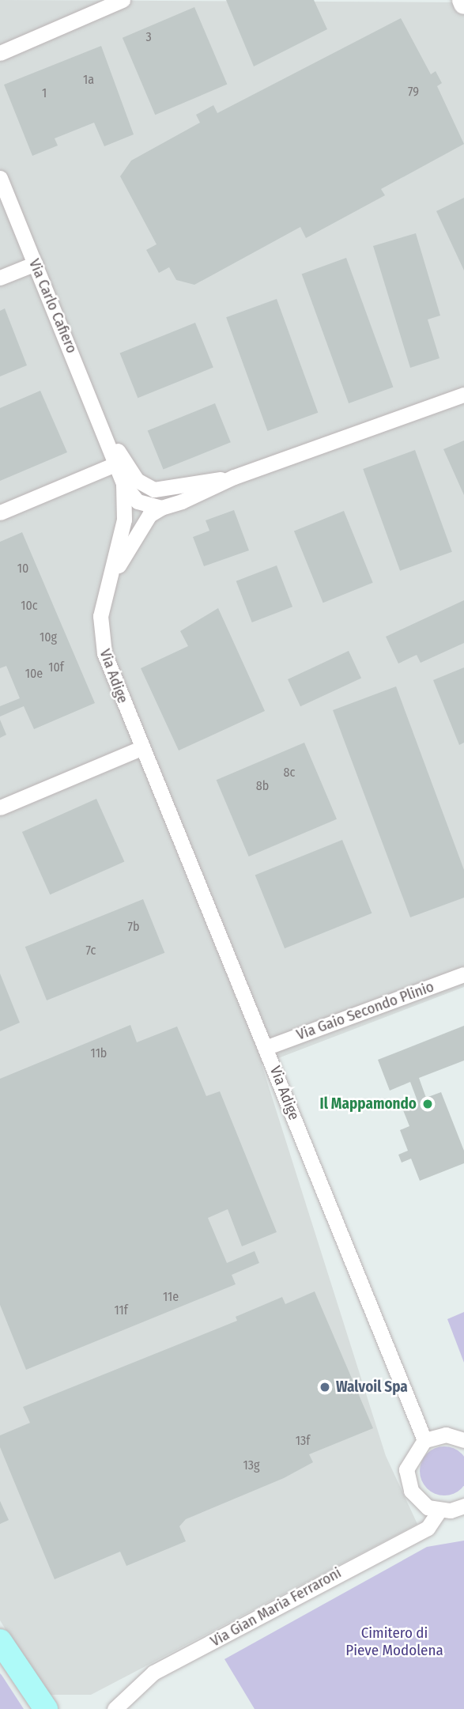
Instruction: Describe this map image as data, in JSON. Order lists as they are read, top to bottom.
{
  "streets": {
    "street": [
      "Via Carlo Cafiero",
      "Via Adige",
      "Via Gaio Secondo Plinio",
      "Via Gian Maria Ferraroni"
    ]
  },
  "crossings": [
    ["Via Carlo Cafiero", "Via Adige"],
    ["Via Adige", "Via Gaio Secondo Plinio"]
  ],
  "parks": ["Cimitero di Pieve Modolena"],
  "places": ["Il Mappamondo", "Walvoil Spa"],
  "house_numbers": [
    "3",
    "1a",
    "79",
    "1",
    "10",
    "10c",
    "10g",
    "10f",
    "10e",
    "8c",
    "8b",
    "7b",
    "7c",
    "11b",
    "11e",
    "11f",
    "13f",
    "13g"
  ]
}
